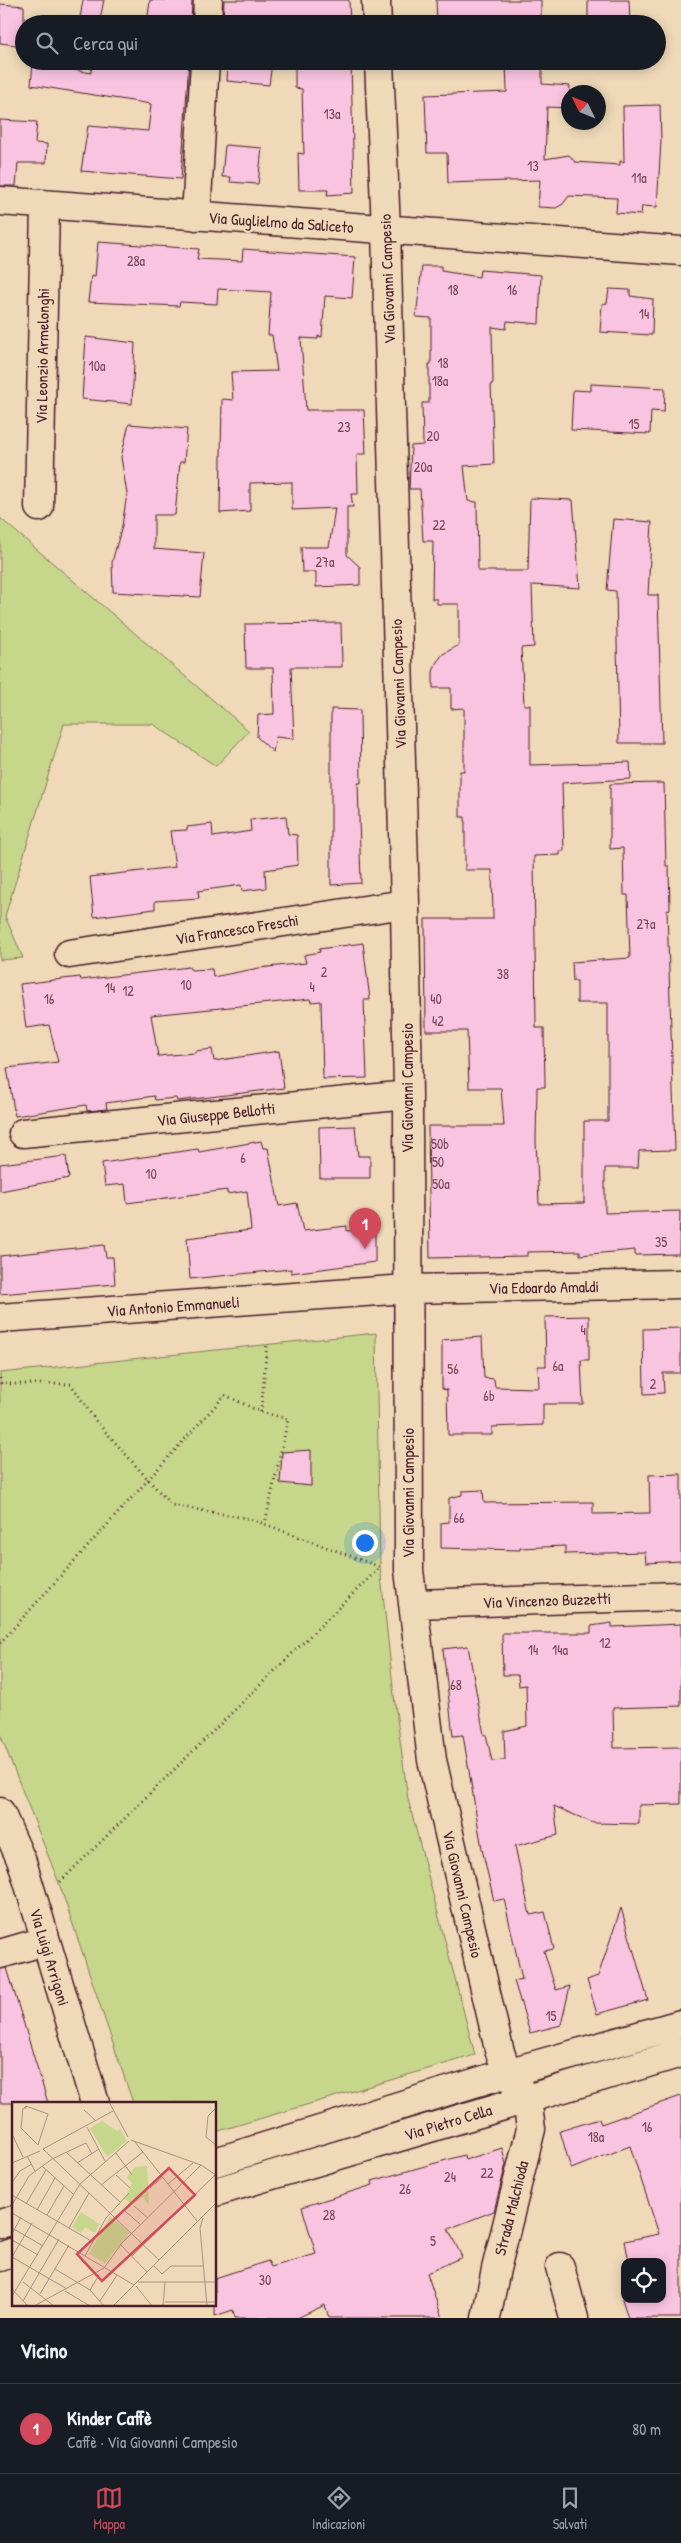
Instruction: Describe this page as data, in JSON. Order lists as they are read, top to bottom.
{
  "streets": {
    "street": [
      "Via Guglielmo da Saliceto",
      "Via Giovanni Campesio",
      "Via Leonzio Armelonghi",
      "Via Francesco Freschi",
      "Via Giuseppe Bellotti",
      "Via Edoardo Amaldi",
      "Via Antonio Emmanueli",
      "Via Vincenzo Buzzetti",
      "Via Luigi Arrigoni",
      "Via Pietro Cella",
      "Strada Malchioda"
    ]
  },
  "crossings": [
    ["Via Guglielmo da Saliceto", "Via Giovanni Campesio"],
    ["Via Guglielmo da Saliceto", "Via Leonzio Armelonghi"],
    ["Via Giovanni Campesio", "Via Francesco Freschi"],
    ["Via Giovanni Campesio", "Via Giuseppe Bellotti"],
    ["Via Giovanni Campesio", "Via Edoardo Amaldi"],
    ["Via Giovanni Campesio", "Via Antonio Emmanueli"],
    ["Via Giovanni Campesio", "Via Vincenzo Buzzetti"],
    ["Via Giovanni Campesio", "Via Pietro Cella"],
    ["Via Giovanni Campesio", "Strada Malchioda"],
    ["Via Edoardo Amaldi", "Via Antonio Emmanueli"],
    ["Via Pietro Cella", "Strada Malchioda"]
  ],
  "house_numbers": [
    "13a",
    "13",
    "11a",
    "28a",
    "18",
    "16",
    "14",
    "18",
    "10a",
    "18a",
    "15",
    "23",
    "20",
    "20a",
    "22",
    "27a",
    "27a",
    "2",
    "38",
    "10",
    "4",
    "14",
    "12",
    "16",
    "40",
    "42",
    "50b",
    "6",
    "50",
    "10",
    "50a",
    "35",
    "4",
    "6a",
    "56",
    "2",
    "6b",
    "66",
    "12",
    "14",
    "14a",
    "68",
    "15",
    "16",
    "18a",
    "22",
    "24",
    "26",
    "28",
    "5",
    "30"
  ],
  "north": "top left",
  "page": {
    "search": "Cerca qui",
    "pins": "1",
    "heading": "Vicino",
    "list": [
      {
        "mark": "1",
        "name": "Kinder Caffè",
        "note": "Caffè · Via Giovanni Campesio",
        "value": "80 m"
      }
    ],
    "nav": ["Mappa", "Indicazioni", "Salvati"]
  }
}
